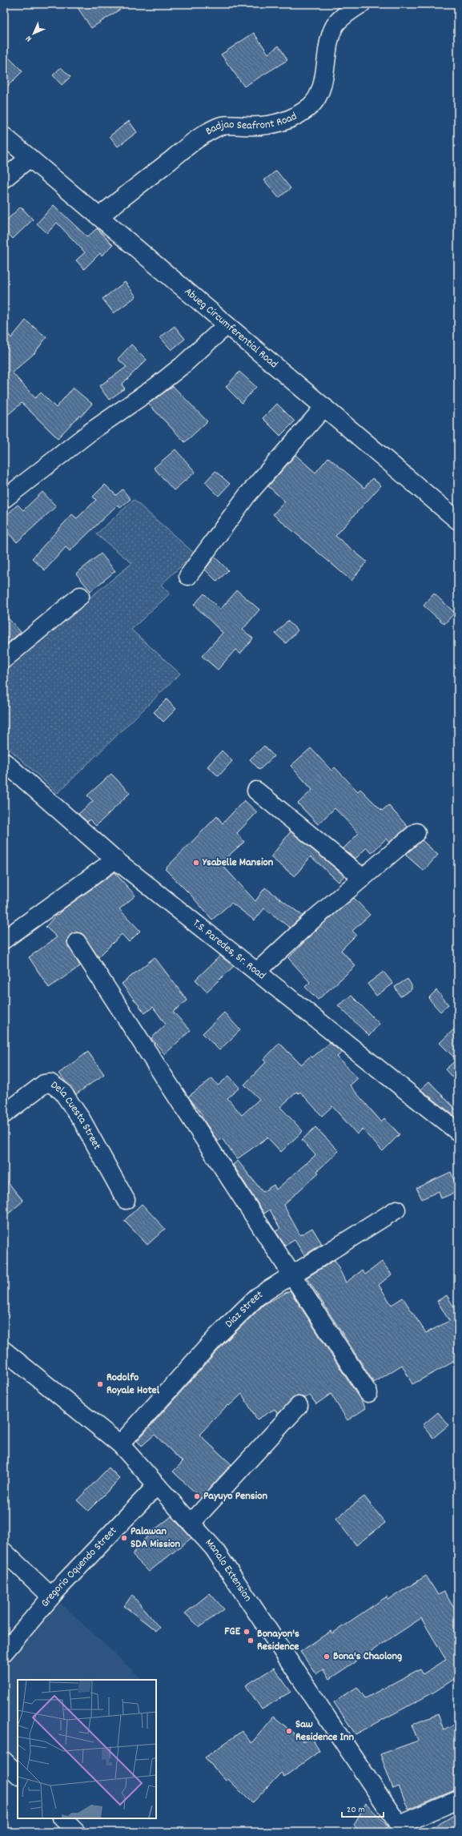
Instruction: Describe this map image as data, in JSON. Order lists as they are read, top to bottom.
{
  "streets": {
    "street": [
      "Badjao Seafront Road",
      "Abueg Circumferential Road",
      "T.S. Paredes, Sr. Road",
      "Dela Cuesta Street",
      "Diaz Street",
      "Gregorio Oquendo Street",
      "Manalo Extension"
    ]
  },
  "crossings": [
    ["Badjao Seafront Road", "Abueg Circumferential Road"],
    ["Diaz Street", "Manalo Extension"],
    ["Gregorio Oquendo Street", "Manalo Extension"]
  ],
  "places": [
    "Ysabelle Mansion",
    "Rodolfo Royale Hotel",
    "Payuyo Pension",
    "Palawan SDA Mission",
    "FGE",
    "Bonayon's Residence",
    "Bona's Chaolong",
    "Saw Residence Inn"
  ],
  "scale_bar": "20 m",
  "north": "bottom left"
}
